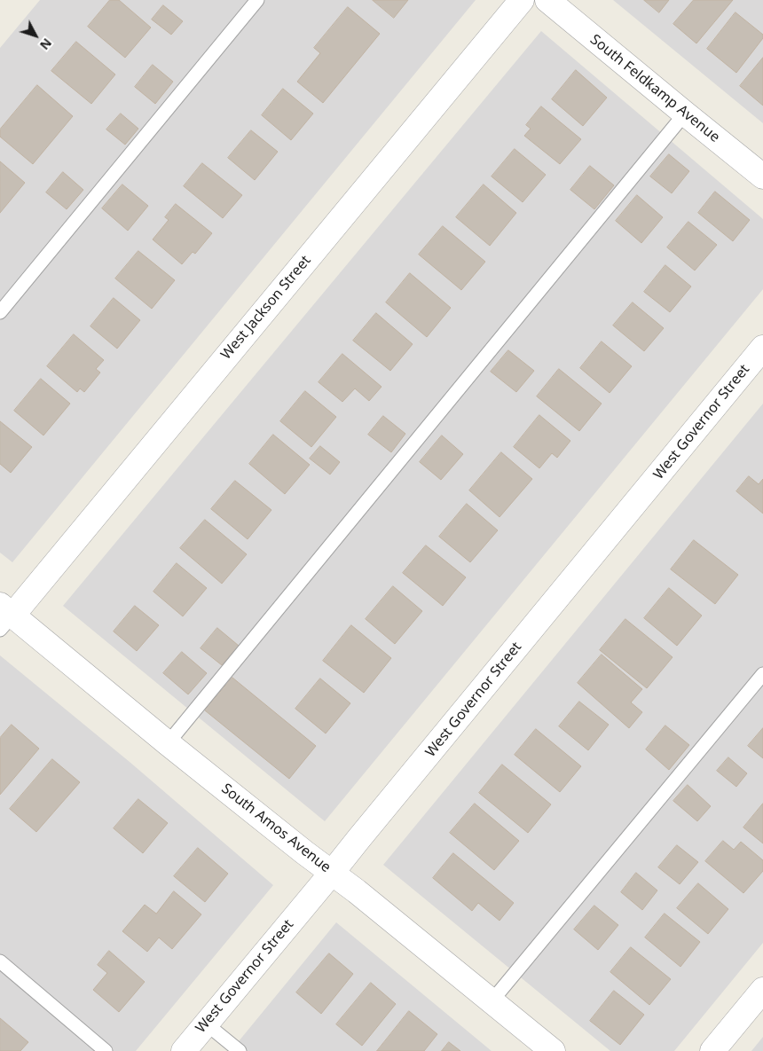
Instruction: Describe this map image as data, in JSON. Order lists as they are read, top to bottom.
{
  "streets": {
    "street": [
      "South Feldkamp Avenue",
      "West Jackson Street",
      "West Governor Street",
      "South Amos Avenue"
    ]
  },
  "crossings": [
    ["West Jackson Street", "South Amos Avenue"],
    ["West Governor Street", "South Amos Avenue"]
  ],
  "north": "bottom right"
}
